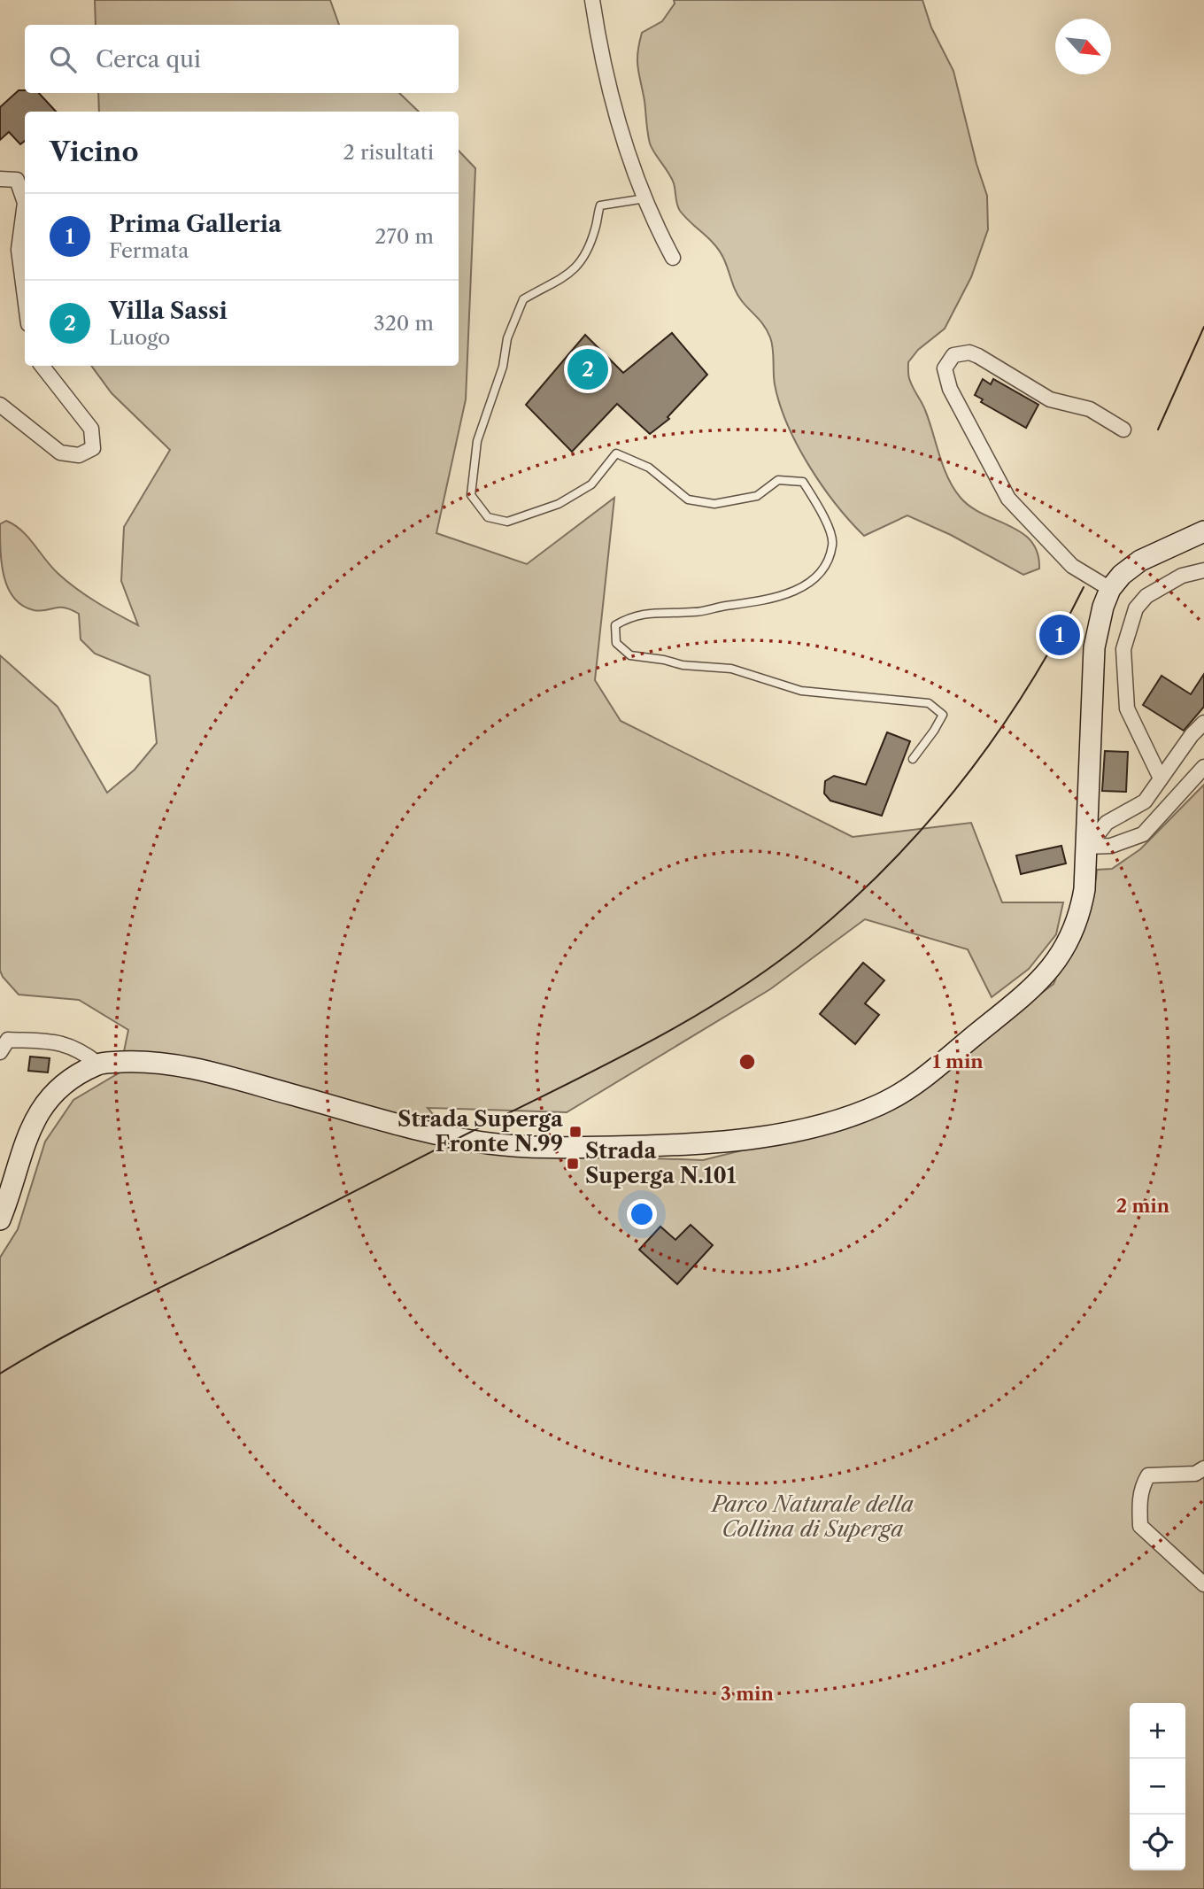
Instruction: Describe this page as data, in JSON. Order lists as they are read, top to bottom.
{
  "parks": ["Parco Naturale della Collina di Superga"],
  "places": {
    "transit": ["Strada Superga Fronte N.99", "Strada Superga N.101"]
  },
  "north": "bottom right",
  "page": {
    "search": "Cerca qui",
    "heading": ["Vicino", "2 risultati"],
    "list": [
      {
        "mark": "1",
        "name": "Prima Galleria",
        "note": "Fermata",
        "value": "270 m"
      },
      {
        "mark": "2",
        "name": "Villa Sassi",
        "note": "Luogo",
        "value": "320 m"
      }
    ],
    "pins": ["2", "1"],
    "map_buttons": ["+", "−"]
  },
  "rings": ["1 min", "2 min", "3 min"]
}
